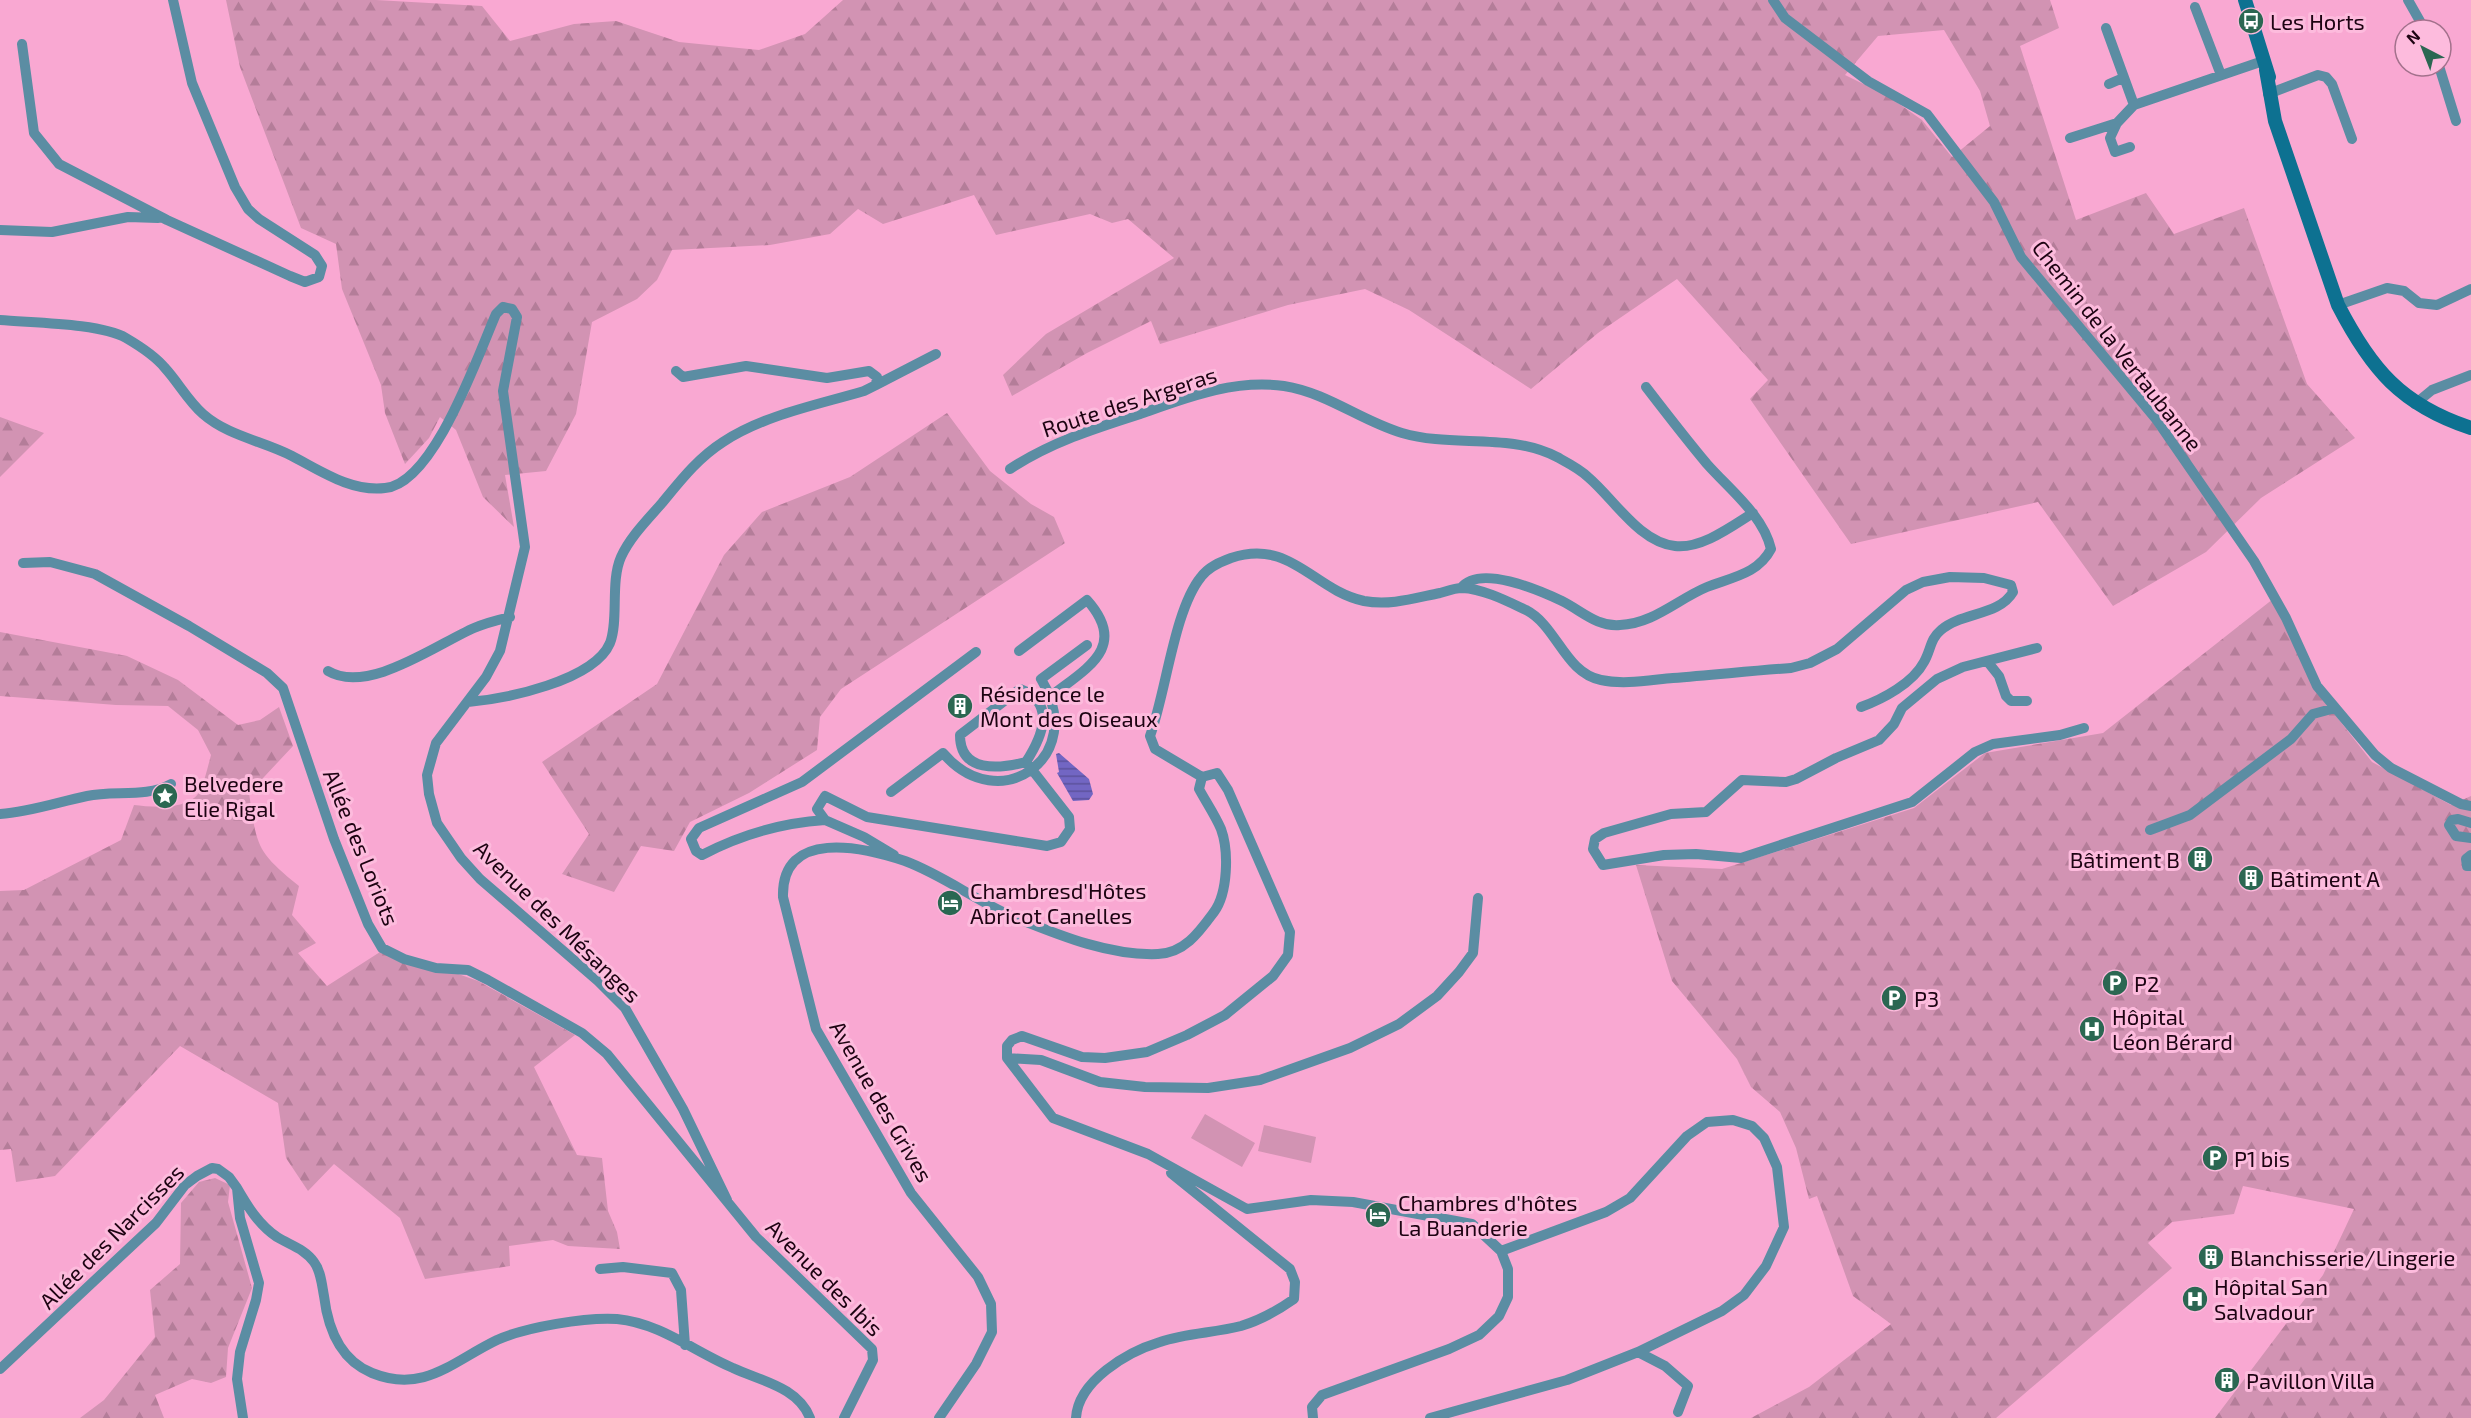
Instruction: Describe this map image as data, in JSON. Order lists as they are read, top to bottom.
{
  "streets": {
    "street": [
      "Chemin de la Vertaubanne",
      "Route des Argeras",
      "Allée des Loriots",
      "Avenue des Mésanges",
      "Avenue des Grives",
      "Allée des Narcisses",
      "Avenue des Ibis"
    ]
  },
  "crossings": [
    ["Allée des Loriots", "Avenue des Mésanges"],
    ["Allée des Loriots", "Avenue des Ibis"],
    ["Avenue des Mésanges", "Avenue des Ibis"]
  ],
  "places": {
    "bus stop": ["Les Horts"],
    "building": [
      "Résidence le Mont des Oiseaux",
      "Bâtiment B",
      "Bâtiment A",
      "Blanchisserie/Lingerie",
      "Pavillon Villa"
    ],
    "place": ["Belvedere Elie Rigal"],
    "hotel": ["Chambresd'Hôtes Abricot Canelles", "Chambres d'hôtes La Buanderie"],
    "parking": ["P2", "P3", "P1 bis"],
    "hospital": ["Hôpital Léon Bérard", "Hôpital San Salvadour"]
  },
  "north": "top left"
}
